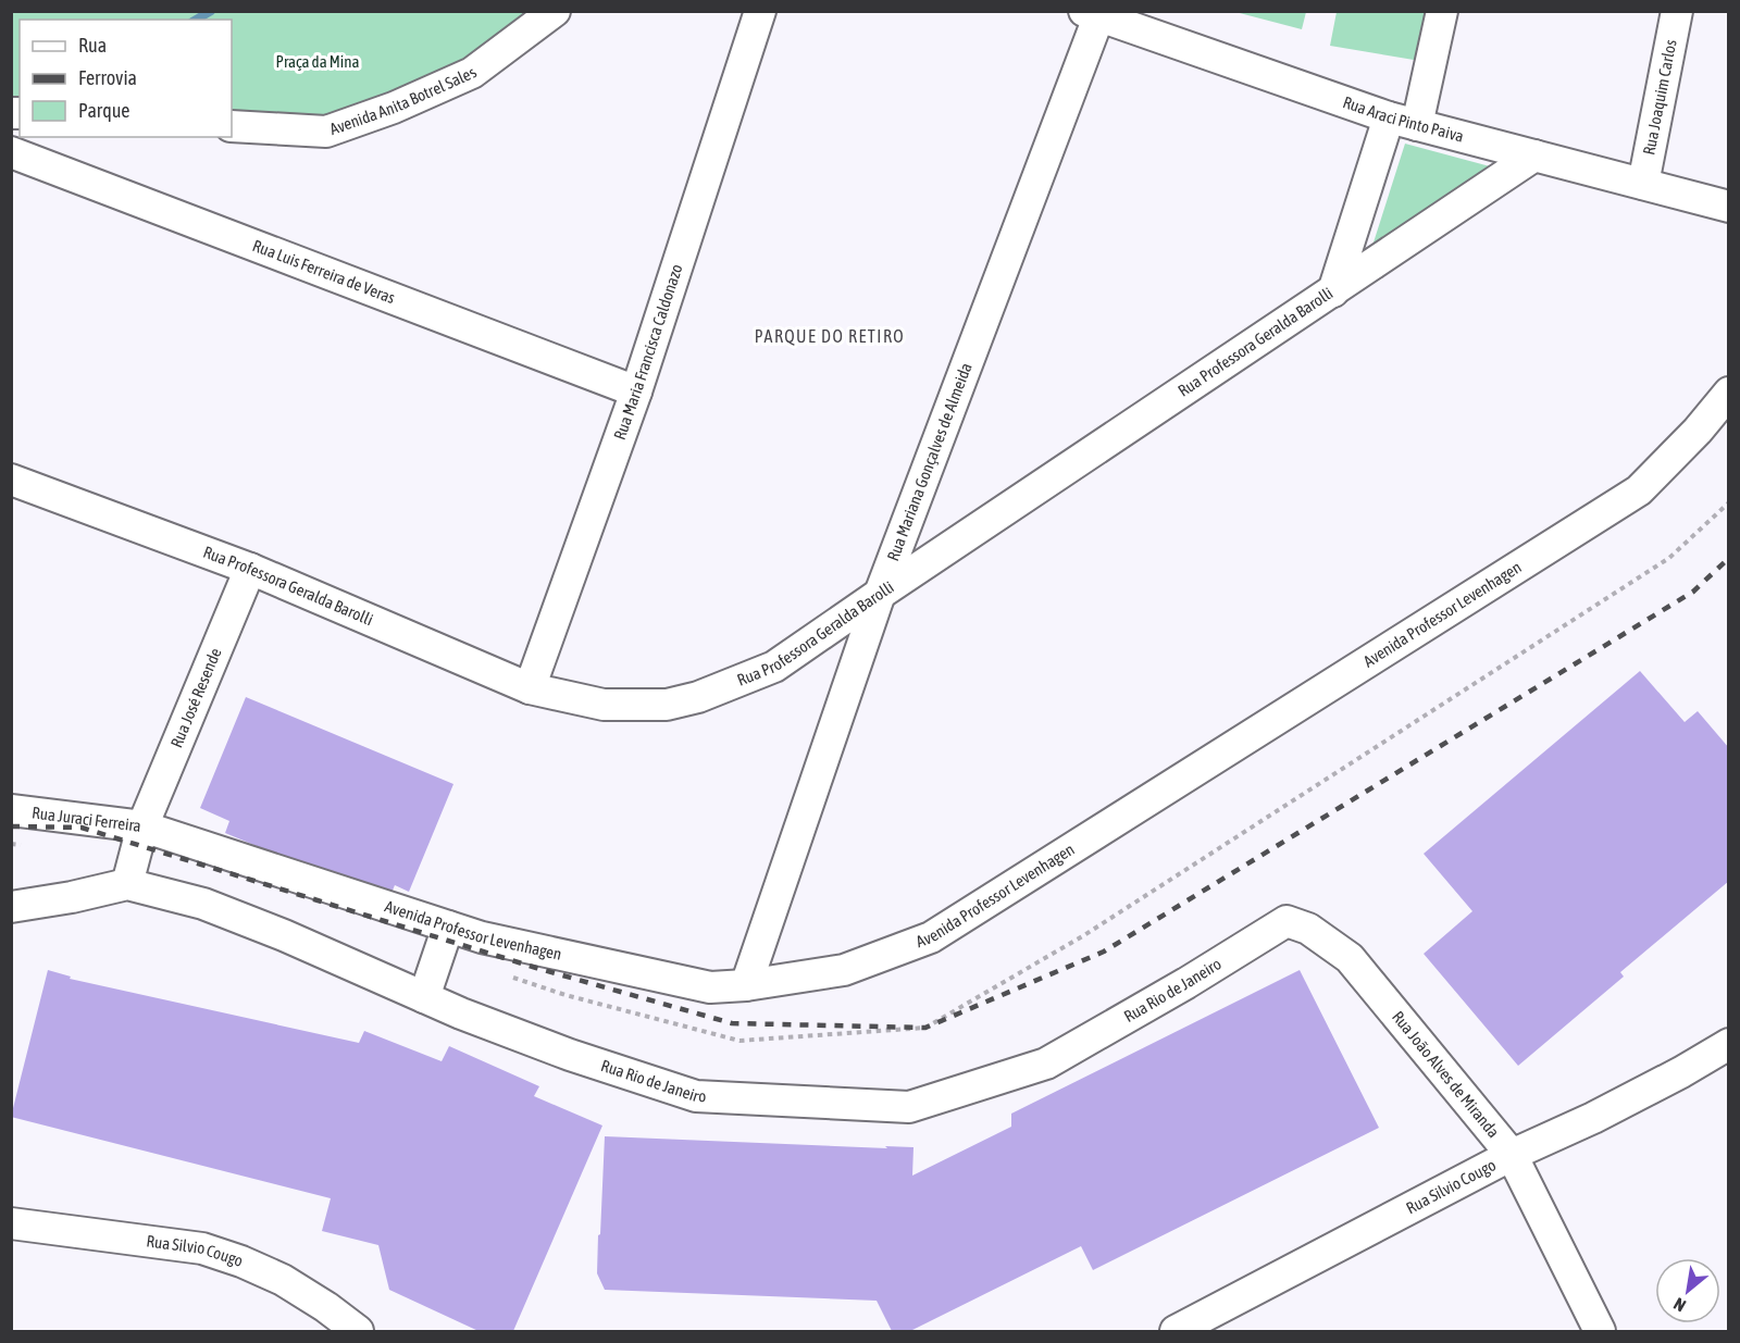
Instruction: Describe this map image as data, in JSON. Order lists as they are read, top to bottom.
{
  "streets": {
    "street": [
      "Rua Joaquim Carlos",
      "Avenida Anita Botrel Sales",
      "Rua Araci Pinto Paiva",
      "Rua Luis Ferreira de Veras",
      "Rua Professora Geralda Barolli",
      "Rua Maria Francisca Caldonazo",
      "Rua Mariana Gonçalves de Almeida",
      "Avenida Professor Levenhagen",
      "Rua José Resende",
      "Rua Juraci Ferreira",
      "Rua Rio de Janeiro",
      "Rua João Alves de Miranda",
      "Rua Silvio Cougo"
    ]
  },
  "crossings": [
    ["Rua Joaquim Carlos", "Rua Araci Pinto Paiva"],
    ["Rua Araci Pinto Paiva", "Rua Professora Geralda Barolli"],
    ["Rua Araci Pinto Paiva", "Rua Mariana Gonçalves de Almeida"],
    ["Rua Luis Ferreira de Veras", "Rua Maria Francisca Caldonazo"],
    ["Rua Professora Geralda Barolli", "Rua Maria Francisca Caldonazo"],
    ["Rua Professora Geralda Barolli", "Rua Mariana Gonçalves de Almeida"],
    ["Rua Professora Geralda Barolli", "Rua José Resende"],
    ["Rua Mariana Gonçalves de Almeida", "Avenida Professor Levenhagen"],
    ["Avenida Professor Levenhagen", "Rua José Resende"],
    ["Avenida Professor Levenhagen", "Rua Juraci Ferreira"],
    ["Rua José Resende", "Rua Juraci Ferreira"],
    ["Rua Juraci Ferreira", "Rua Rio de Janeiro"],
    ["Rua Rio de Janeiro", "Rua João Alves de Miranda"],
    ["Rua João Alves de Miranda", "Rua Silvio Cougo"]
  ],
  "districts": ["PARQUE DO RETIRO"],
  "parks": ["Praça da Mina"],
  "legend": ["Rua", "Ferrovia", "Parque"],
  "north": "bottom left"
}
